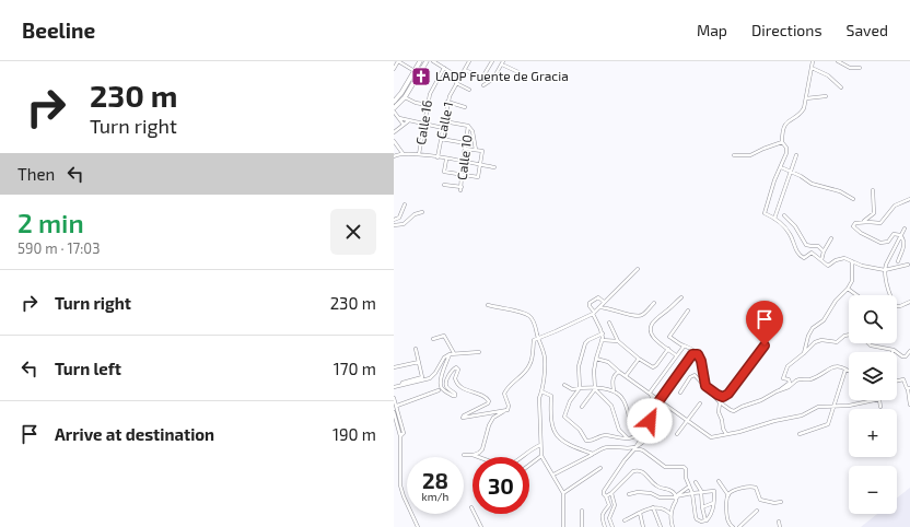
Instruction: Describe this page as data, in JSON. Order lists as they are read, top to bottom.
{
  "streets": {
    "street": ["Calle 1", "Calle 16", "Calle 10"]
  },
  "crossings": [
    ["Calle 1", "Calle 10"]
  ],
  "places": {
    "church": ["LADP Fuente de Gracia"]
  },
  "page": {
    "header": "Beeline",
    "nav": ["Map", "Directions", "Saved"],
    "turn": ["230 m", "Turn right"],
    "then": "Then",
    "heading": ["2 min", "590 m · 17:03"],
    "list": [
      {
        "name": "Turn right",
        "value": "230 m"
      },
      {
        "name": "Turn left",
        "value": "170 m"
      },
      {
        "name": "Arrive at destination",
        "value": "190 m"
      }
    ],
    "map_buttons": ["+", "−"],
    "speed": "28 km/h",
    "limit": "30"
  }
}
